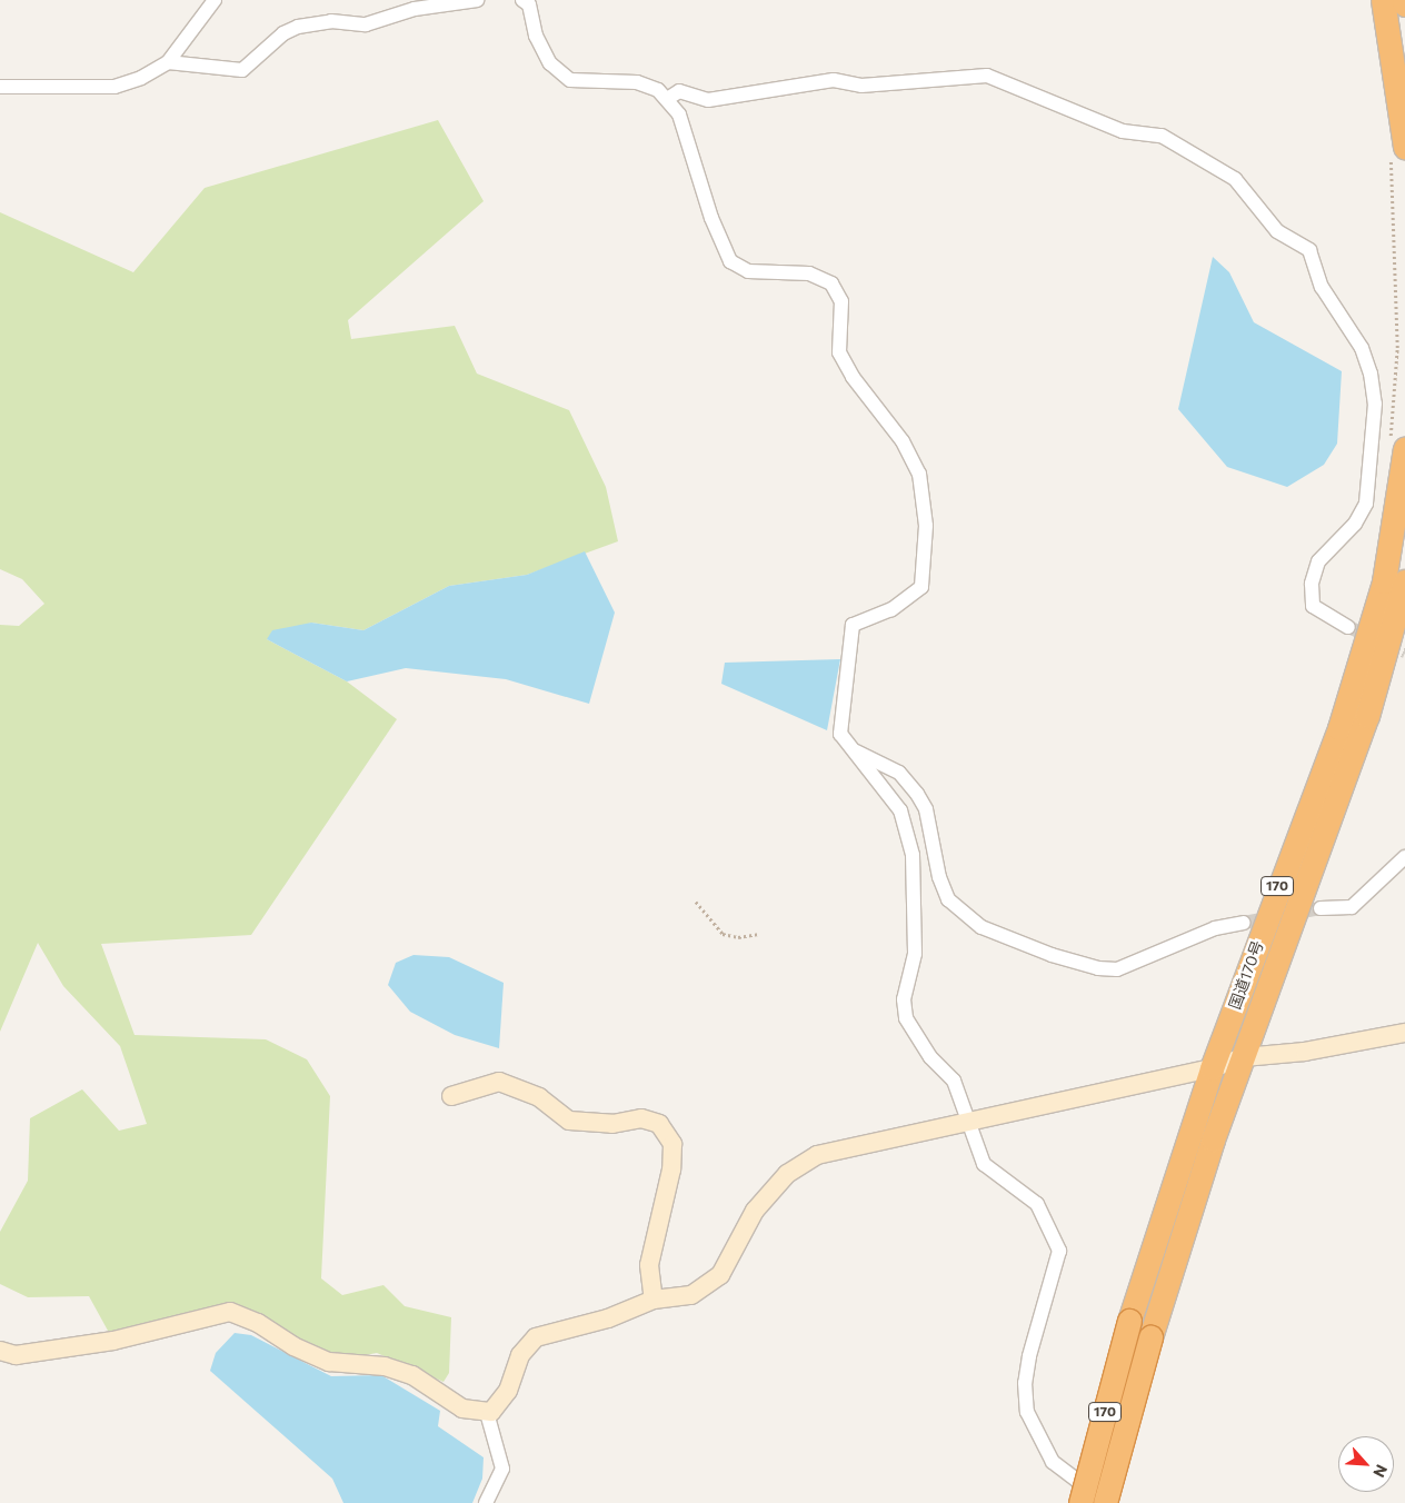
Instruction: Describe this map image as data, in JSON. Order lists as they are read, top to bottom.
{
  "streets": {
    "highway": ["170", "国道170号"]
  },
  "north": "bottom right"
}
